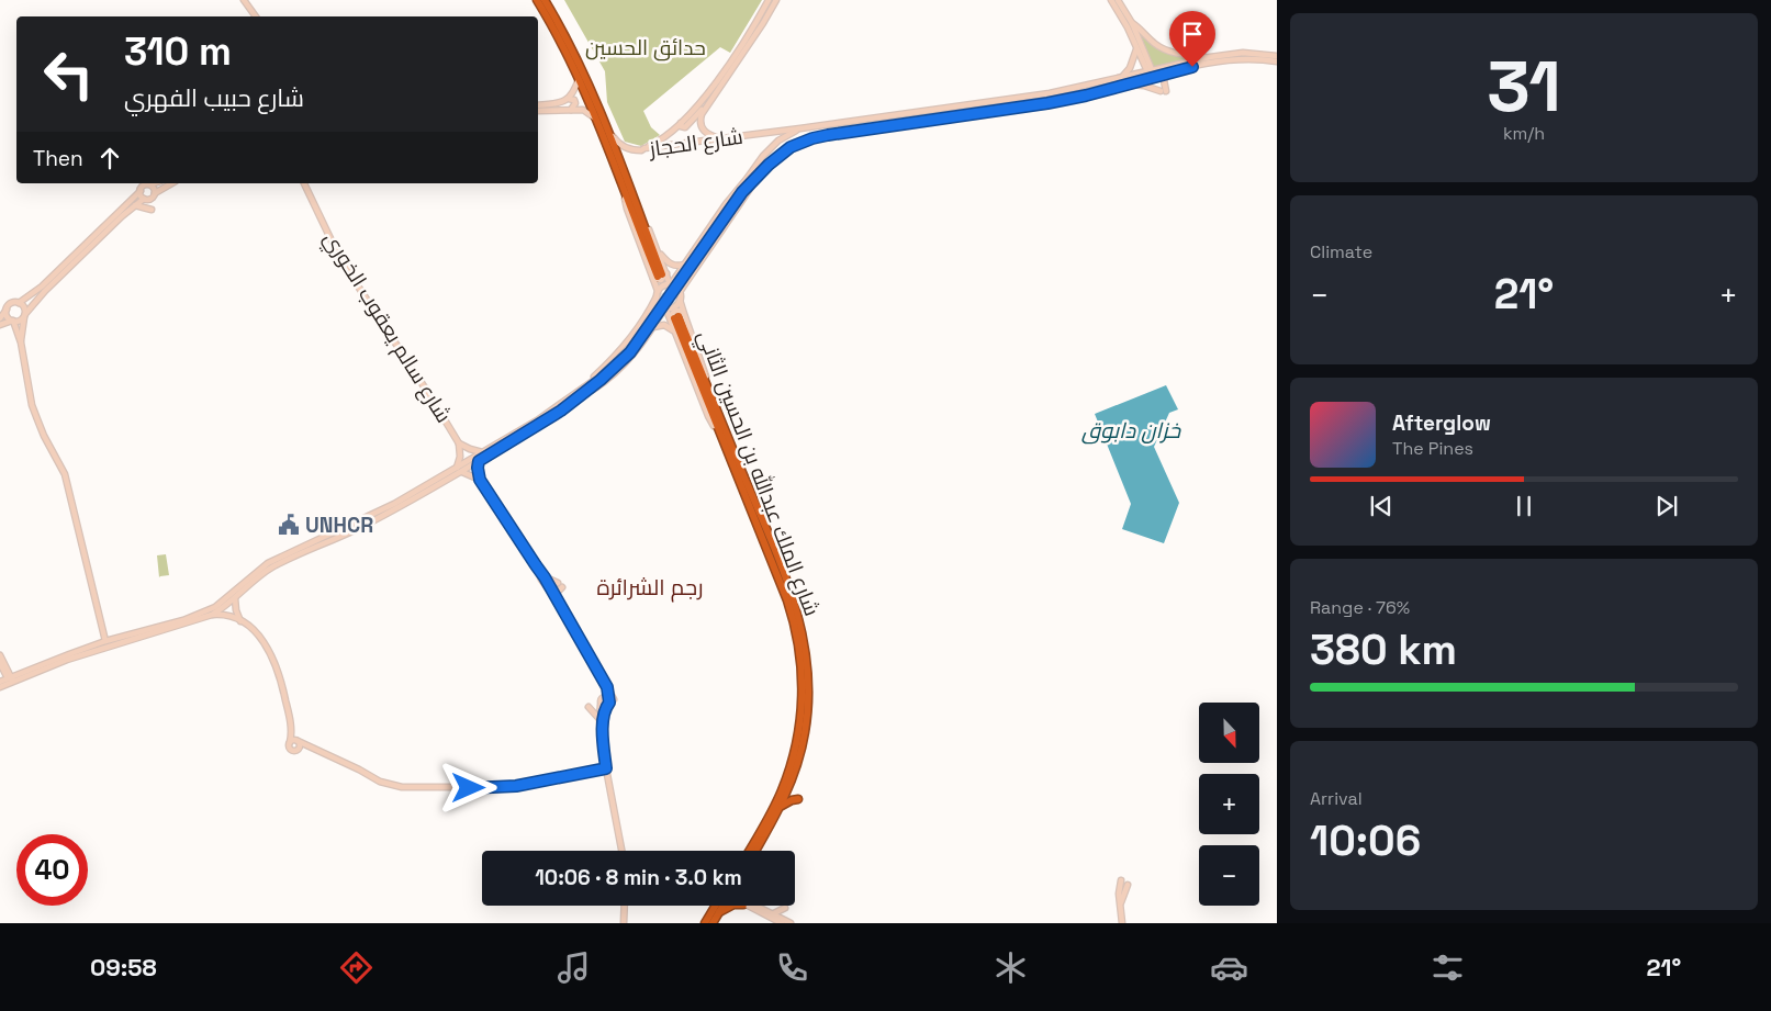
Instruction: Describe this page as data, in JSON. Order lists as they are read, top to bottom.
{
  "streets": {
    "highway": ["شارع الملك عبدالله بن الحسين الثاني"],
    "street": ["شارع الحجاز", "شارع سالم يعقوب الخوري"]
  },
  "districts": ["رجم الشرائرة"],
  "water": ["خزان دابوق"],
  "parks": ["حدائق الحسين"],
  "places": {
    "public building": ["UNHCR"]
  },
  "north": "bottom",
  "page": {
    "tile": [
      ["31", "km/h"],
      "Climate",
      ["Range · 76%", "380 km"],
      ["Arrival", "10:06"]
    ],
    "turn": ["310 m", "شارع حبيب الفهري"],
    "then": "Then",
    "heat": ["−", "21°", "+"],
    "song": ["Afterglow", "The Pines"],
    "map_buttons": ["+", "−"],
    "limit": "40",
    "trip": "10:06 · 8 min · 3.0 km",
    "tabs": ["09:58", "21°"]
  }
}
